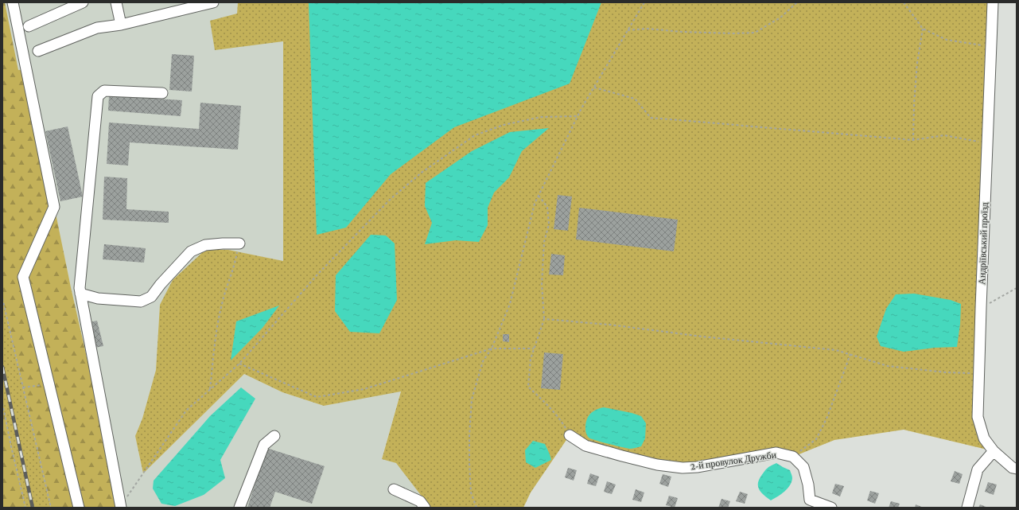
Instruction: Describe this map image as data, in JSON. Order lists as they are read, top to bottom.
{
  "streets": {
    "street": ["Андріївський проїзд", "2-й провулок Дружби"]
  }
}
